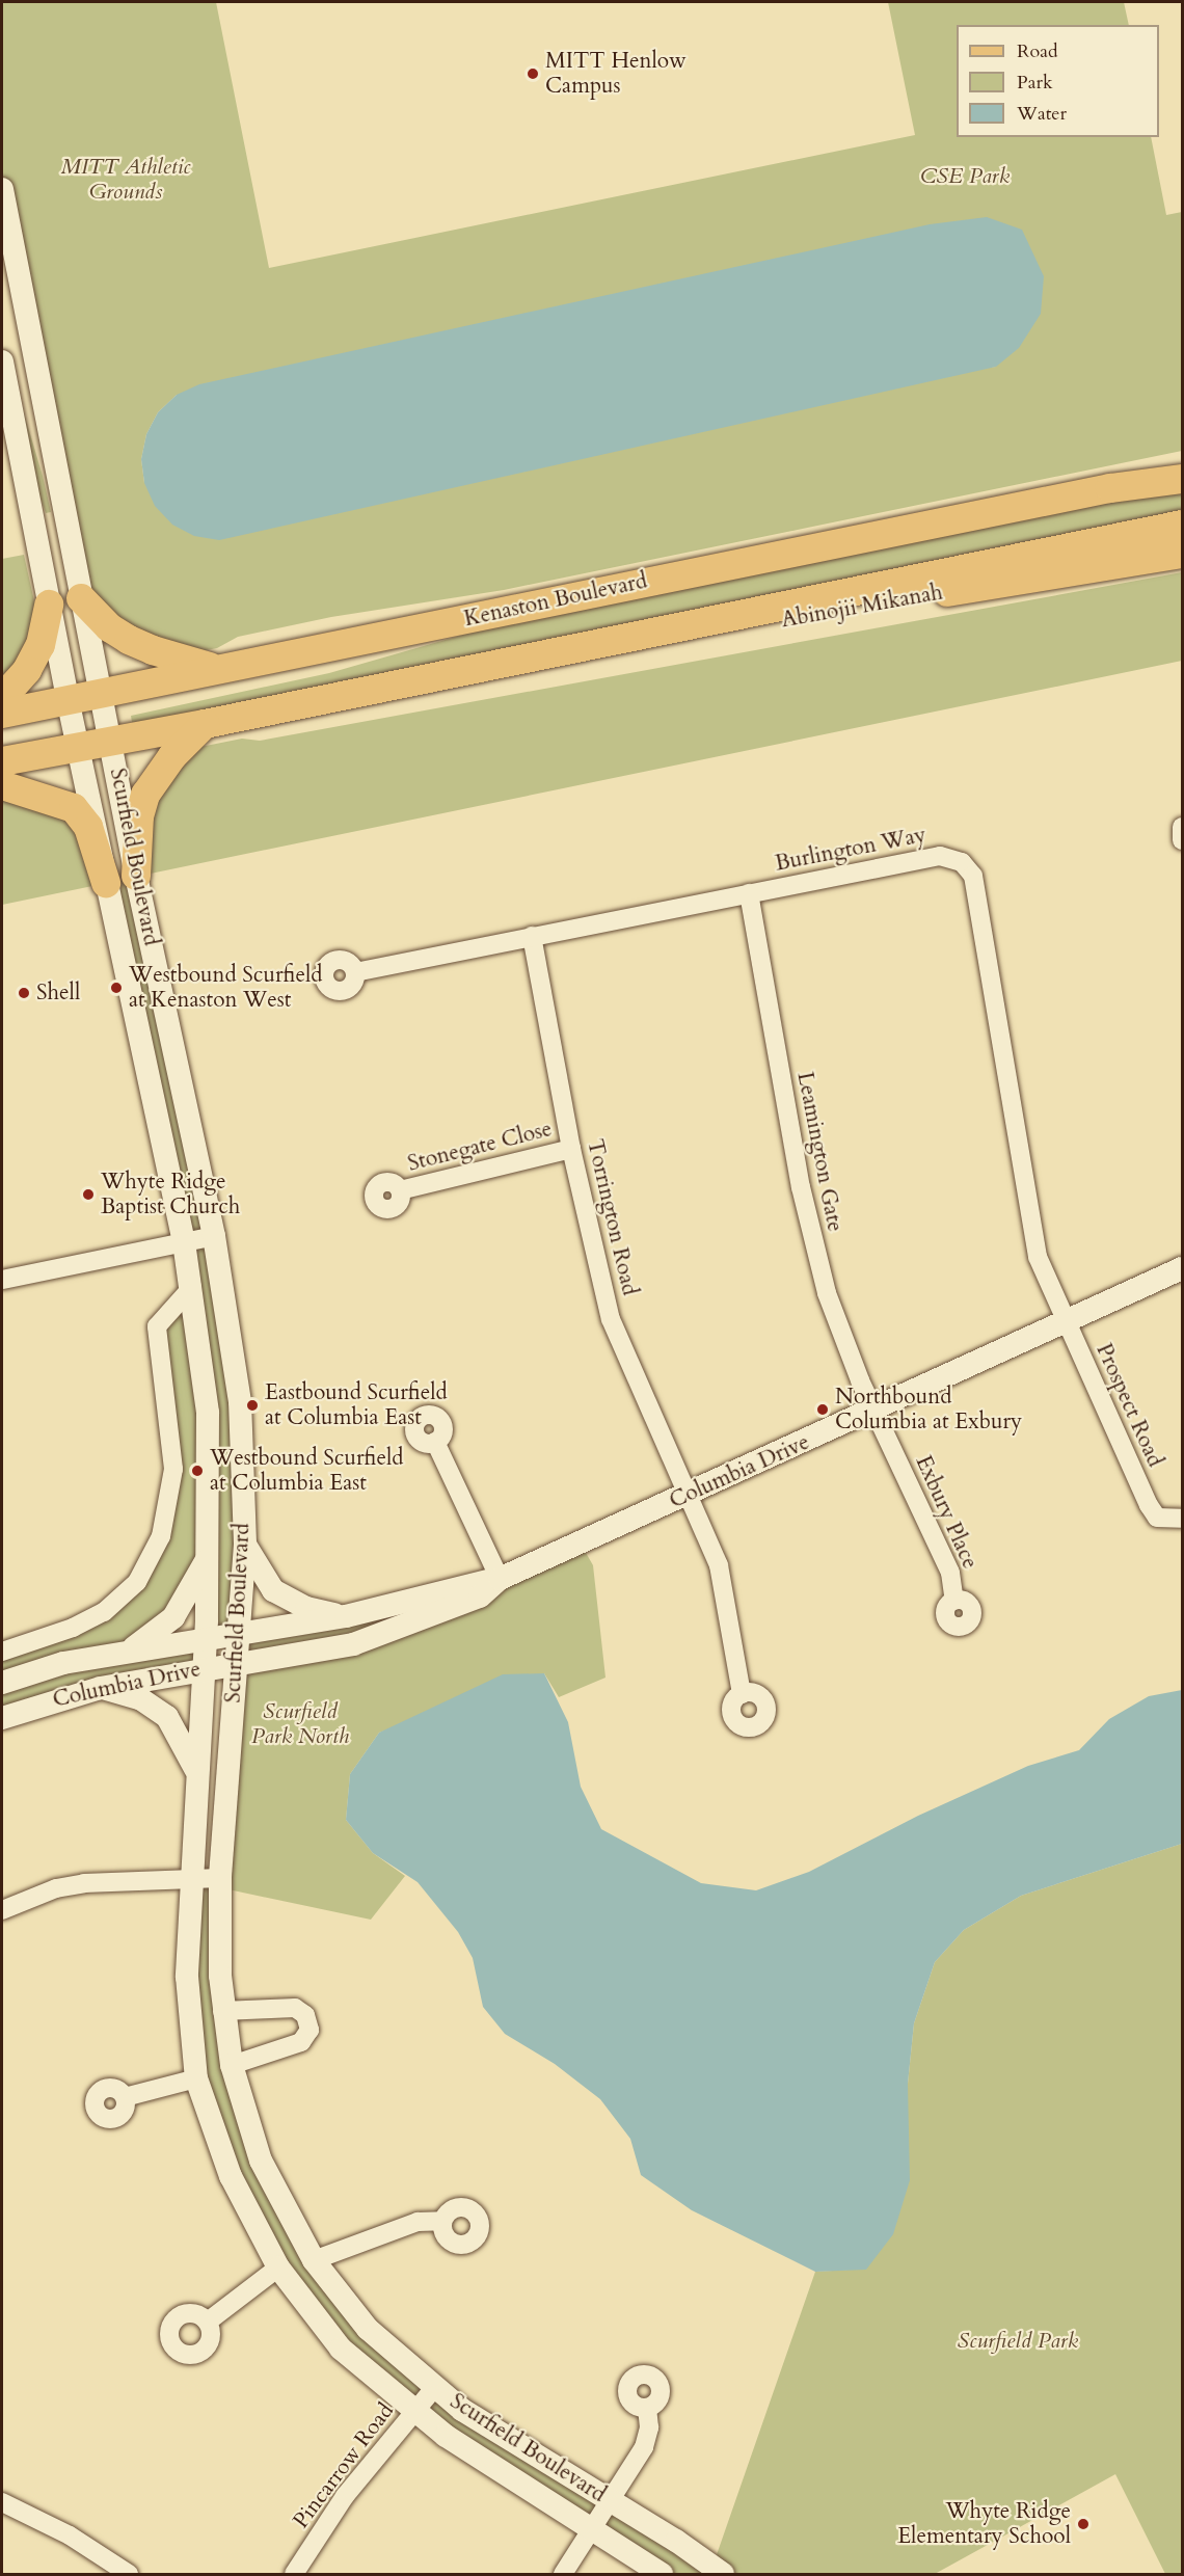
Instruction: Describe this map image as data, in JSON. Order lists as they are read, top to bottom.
{
  "streets": {
    "main road": ["Kenaston Boulevard", "Abinojii Mikanah"],
    "street": [
      "Burlington Way",
      "Scurfield Boulevard",
      "Stonegate Close",
      "Leamington Gate",
      "Torrington Road",
      "Prospect Road",
      "Columbia Drive",
      "Exbury Place",
      "Pincarrow Road"
    ]
  },
  "crossings": [
    ["Kenaston Boulevard", "Scurfield Boulevard"],
    ["Burlington Way", "Leamington Gate"],
    ["Burlington Way", "Torrington Road"],
    ["Burlington Way", "Prospect Road"],
    ["Burlington Way", "Columbia Drive"],
    ["Scurfield Boulevard", "Columbia Drive"],
    ["Scurfield Boulevard", "Pincarrow Road"],
    ["Stonegate Close", "Torrington Road"],
    ["Leamington Gate", "Columbia Drive"],
    ["Leamington Gate", "Exbury Place"],
    ["Torrington Road", "Columbia Drive"],
    ["Prospect Road", "Columbia Drive"],
    ["Columbia Drive", "Exbury Place"]
  ],
  "parks": [
    "MITT Athletic Grounds",
    "CSE Park",
    "Scurfield Park North",
    "Scurfield Park"
  ],
  "places": [
    "MITT Henlow Campus",
    "Westbound Scurfield at Kenaston West",
    "Shell",
    "Whyte Ridge Baptist Church",
    "Eastbound Scurfield at Columbia East",
    "Northbound Columbia at Exbury",
    "Westbound Scurfield at Columbia East",
    "Whyte Ridge Elementary School"
  ],
  "legend": ["Road", "Park", "Water"]
}
